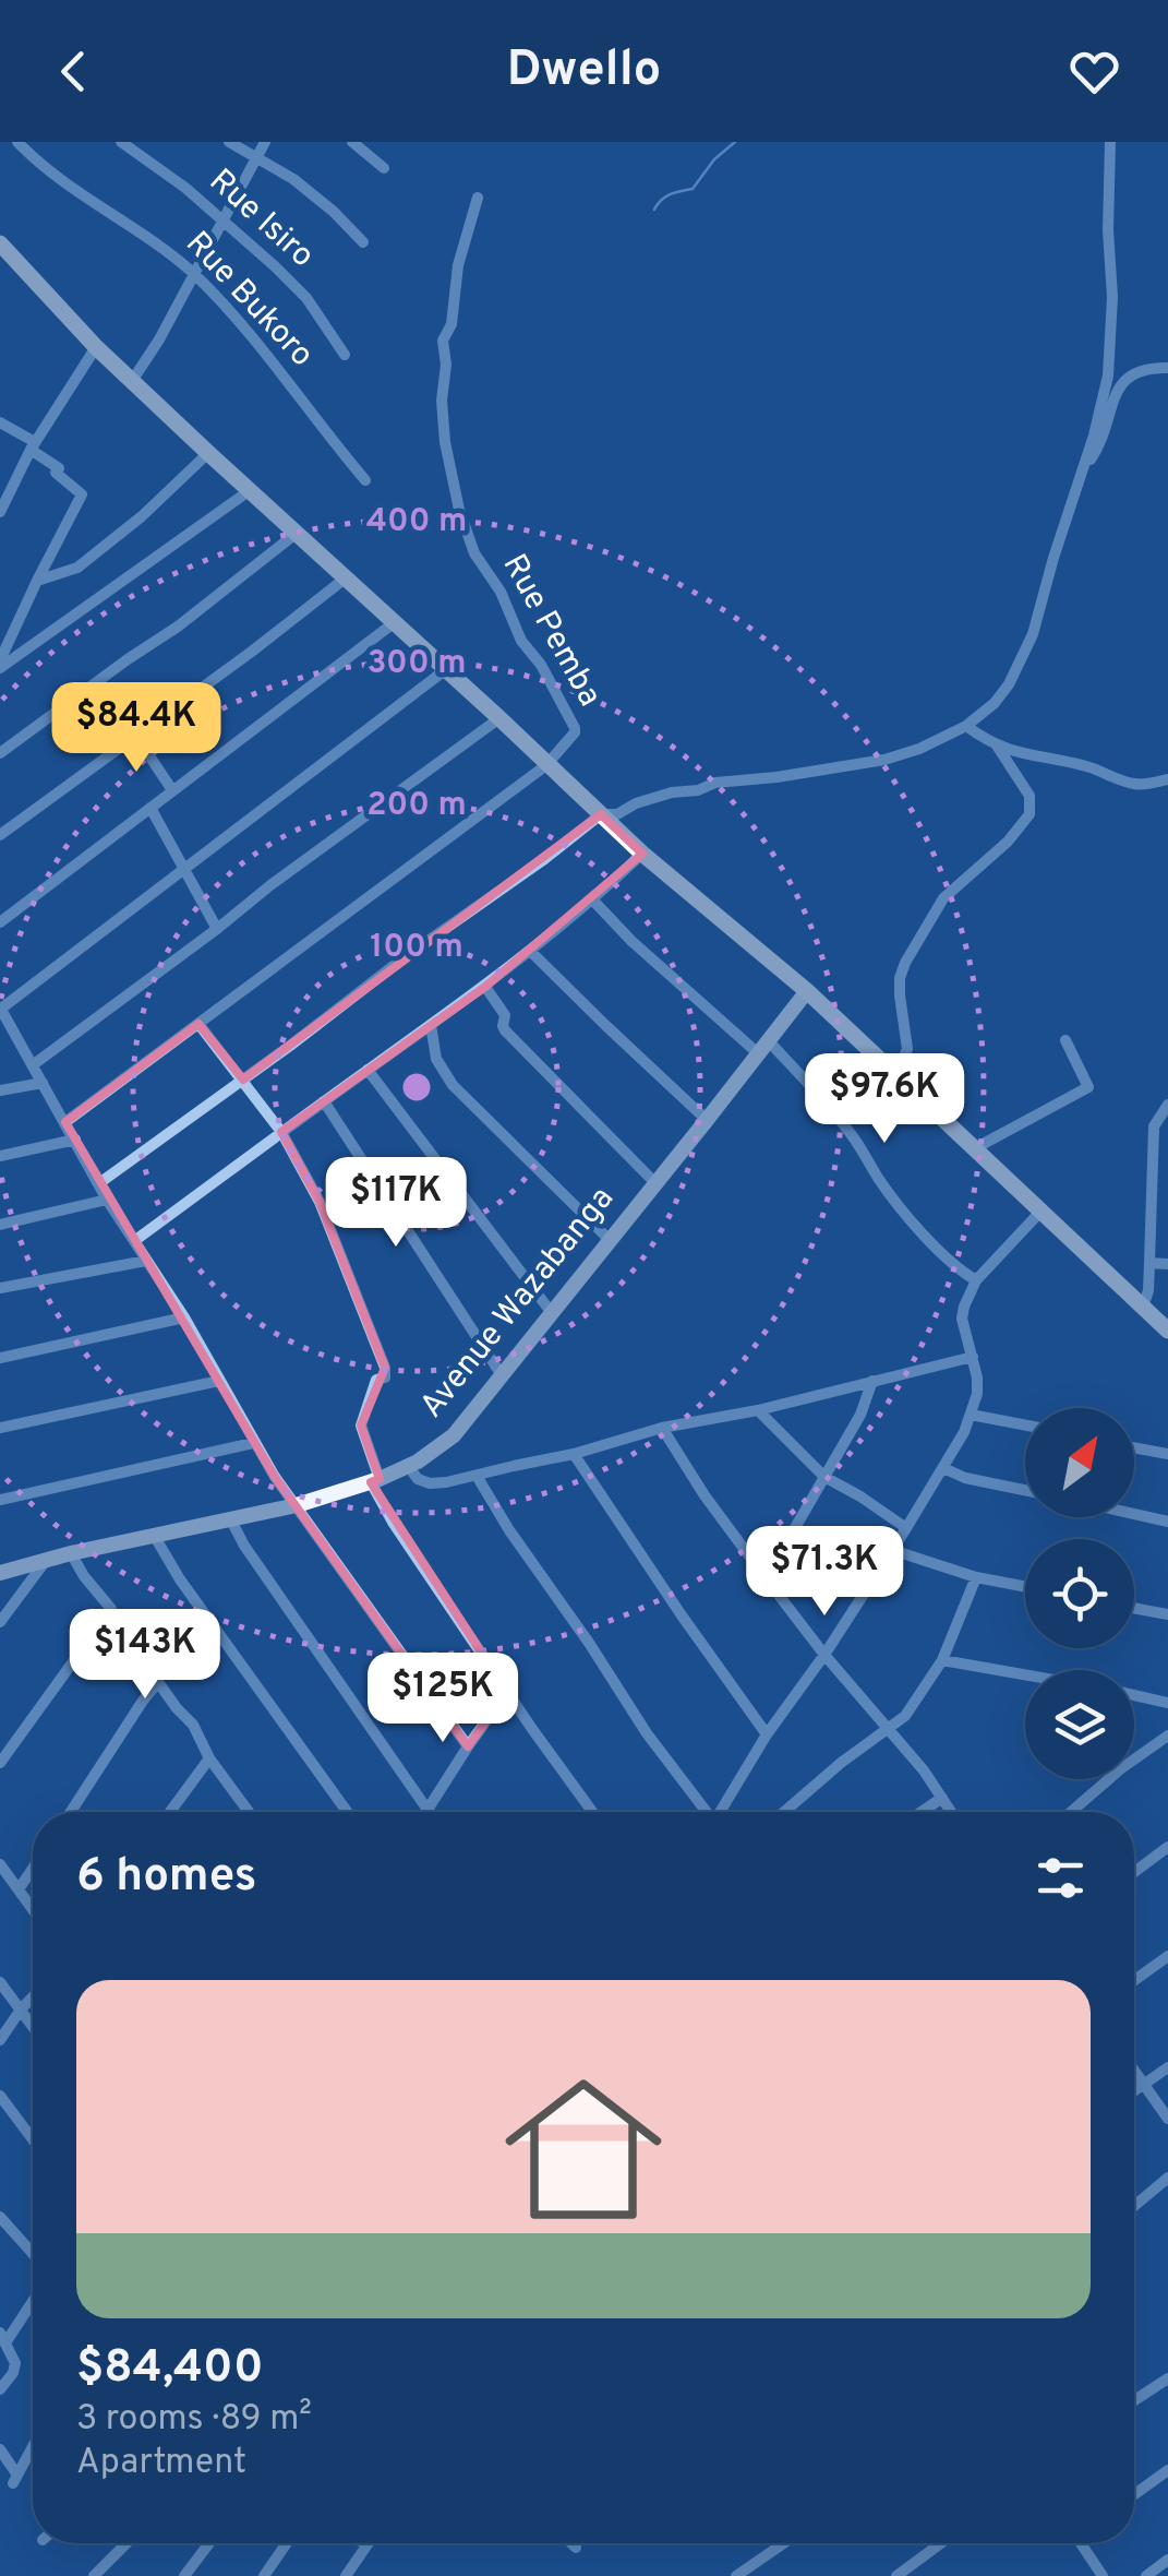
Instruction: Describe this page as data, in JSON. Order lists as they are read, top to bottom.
{
  "streets": {
    "main road": ["Avenue Wazabanga"],
    "street": ["Rue Isiro", "Rue Bukoro", "Rue Pemba"]
  },
  "north": "top right",
  "page": {
    "header": "Dwello",
    "price": [
      "$84.4K",
      "$97.6K",
      "$117K",
      "$71.3K",
      "$143K",
      "$125K"
    ],
    "heading": "6 homes",
    "list": [
      {
        "name": "$84,400",
        "note": "3 rooms · 89 m² · Apartment"
      }
    ]
  },
  "rings": [
    "400 m",
    "300 m",
    "200 m",
    "100 m"
  ]
}
